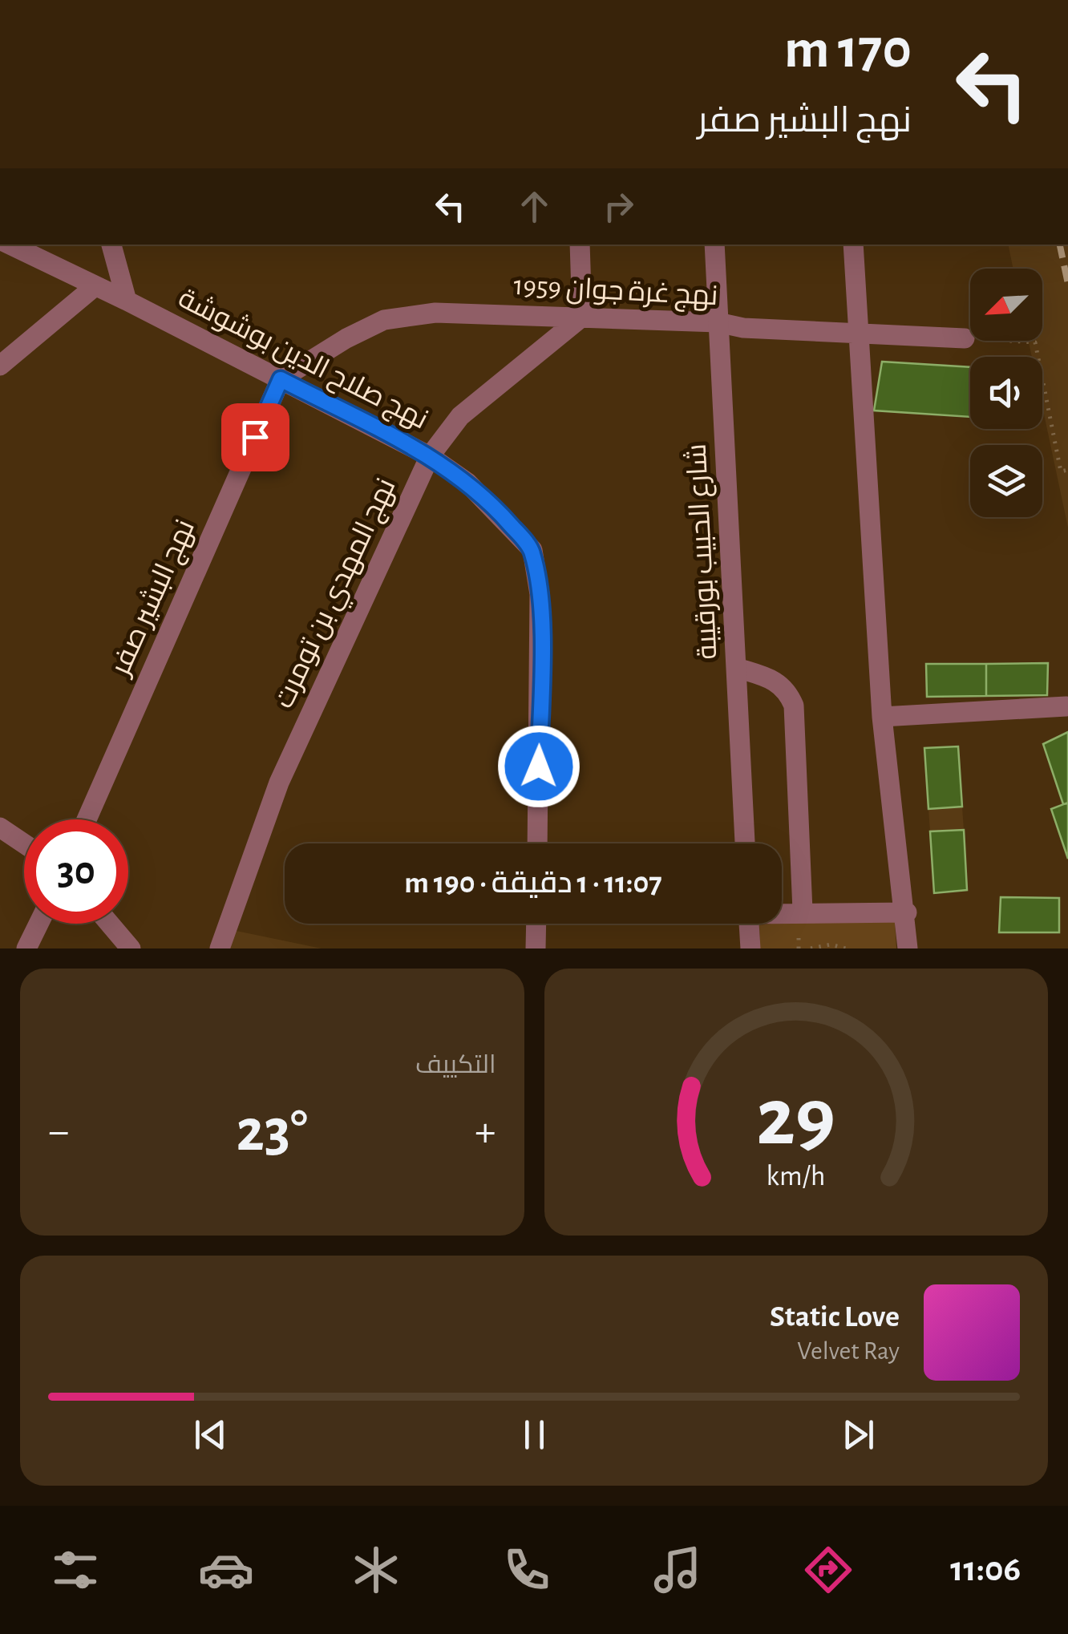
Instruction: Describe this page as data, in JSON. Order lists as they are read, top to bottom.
{
  "streets": {
    "street": [
      "نهج غرة جوان 1959",
      "نهج صلاح الدين بوشوشة",
      "شارع الحبيب بورقيبة",
      "نهج المهدي بن تومرت",
      "نهج البشير صفر"
    ]
  },
  "crossings": [
    ["نهج غرة جوان 1959", "نهج صلاح الدين بوشوشة"],
    ["نهج غرة جوان 1959", "شارع الحبيب بورقيبة"],
    ["نهج غرة جوان 1959", "نهج المهدي بن تومرت"],
    ["نهج غرة جوان 1959", "نهج البشير صفر"],
    ["نهج صلاح الدين بوشوشة", "نهج المهدي بن تومرت"],
    ["نهج صلاح الدين بوشوشة", "نهج البشير صفر"]
  ],
  "north": "bottom left",
  "page": {
    "turn": ["170 m", "نهج البشير صفر"],
    "limit": "30",
    "trip": "11:07 · 1 دقيقة · 190 m",
    "tile": "التكييف",
    "heat": ["−", "23°", "+"],
    "song": ["Static Love", "Velvet Ray"],
    "tabs": "11:06",
    "gauge": ["29", "km/h"]
  }
}
